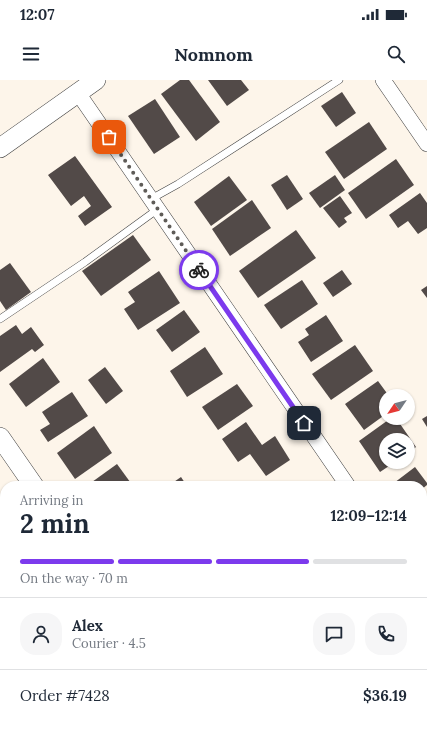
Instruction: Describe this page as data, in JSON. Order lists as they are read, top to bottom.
{
  "north": "bottom left",
  "page": {
    "status": "12:07",
    "header": "Nomnom",
    "heading": ["2 min", "Arriving in", "12:09–12:14"],
    "panel": [
      "Alex",
      "Courier · 4.5",
      "Order #7428",
      "$36.19"
    ],
    "bar": "On the way · 70 m"
  }
}
